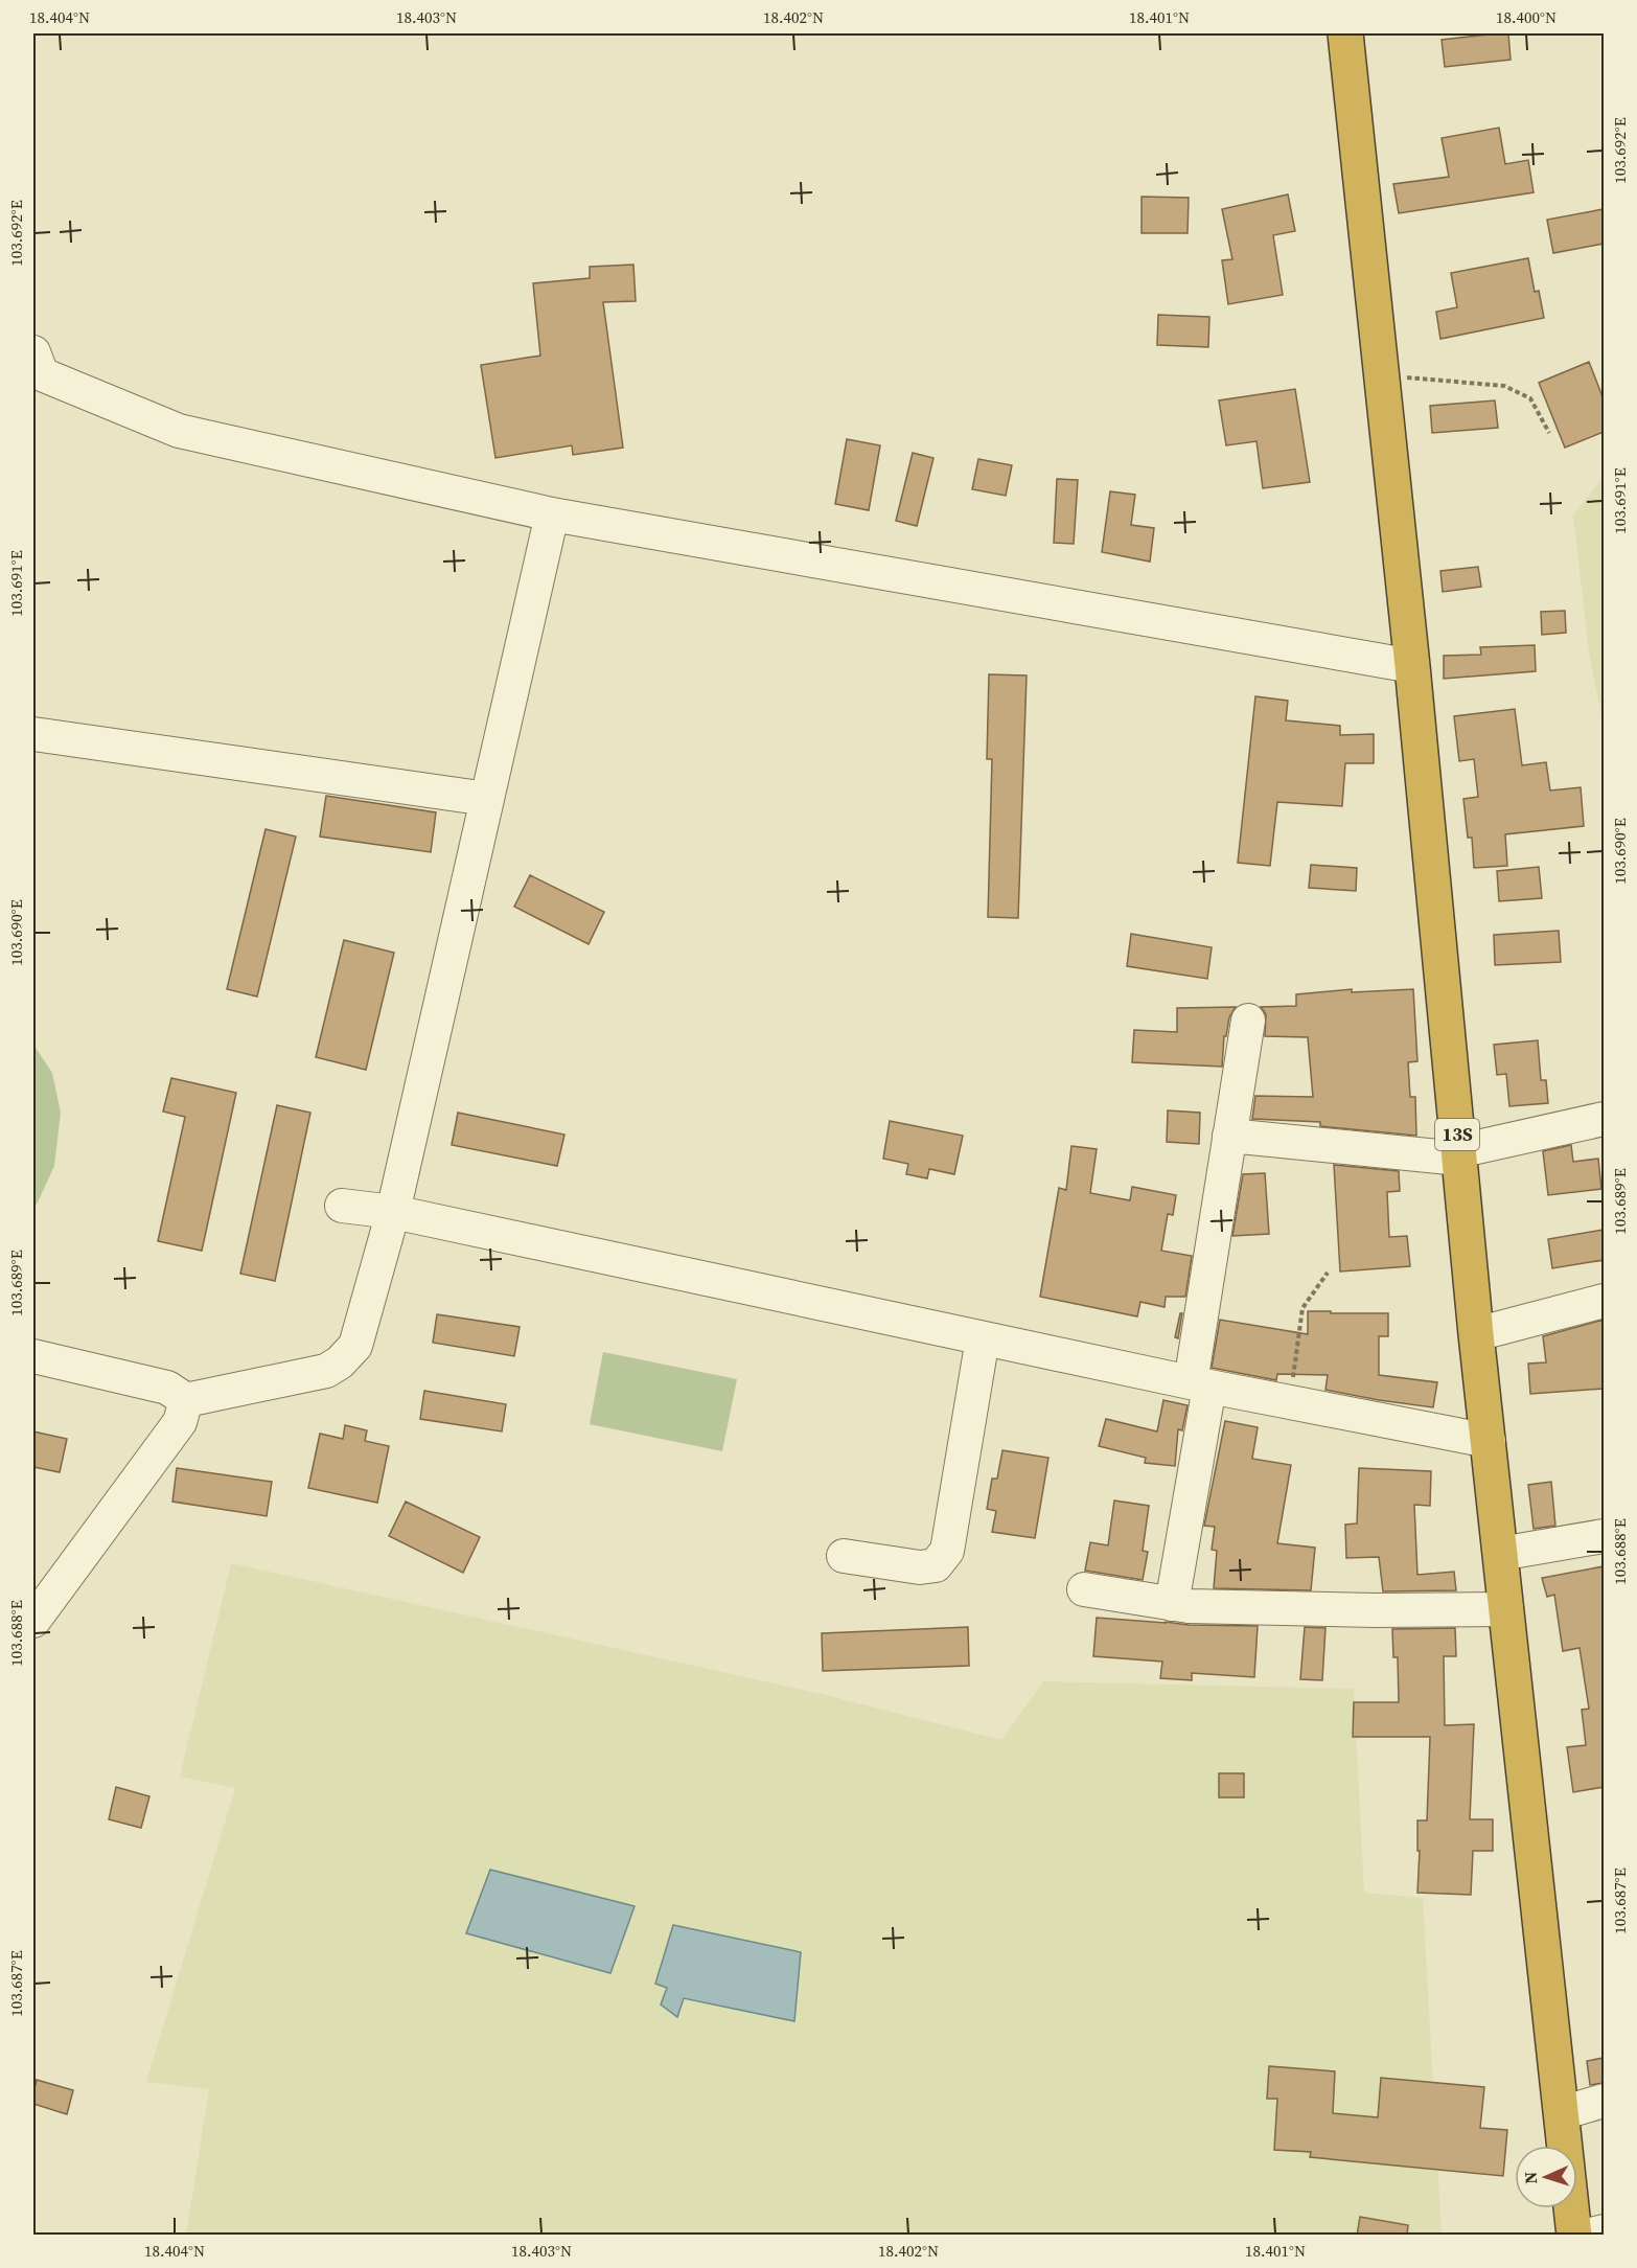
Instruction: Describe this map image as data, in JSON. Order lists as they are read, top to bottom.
{
  "streets": {
    "highway": ["13S"]
  },
  "north": "left",
  "coordinates": [
    "18.404°N",
    "18.403°N",
    "18.402°N",
    "18.401°N",
    "18.400°N",
    "103.692°E",
    "103.691°E",
    "103.690°E",
    "103.689°E",
    "103.688°E",
    "103.687°E"
  ]
}
